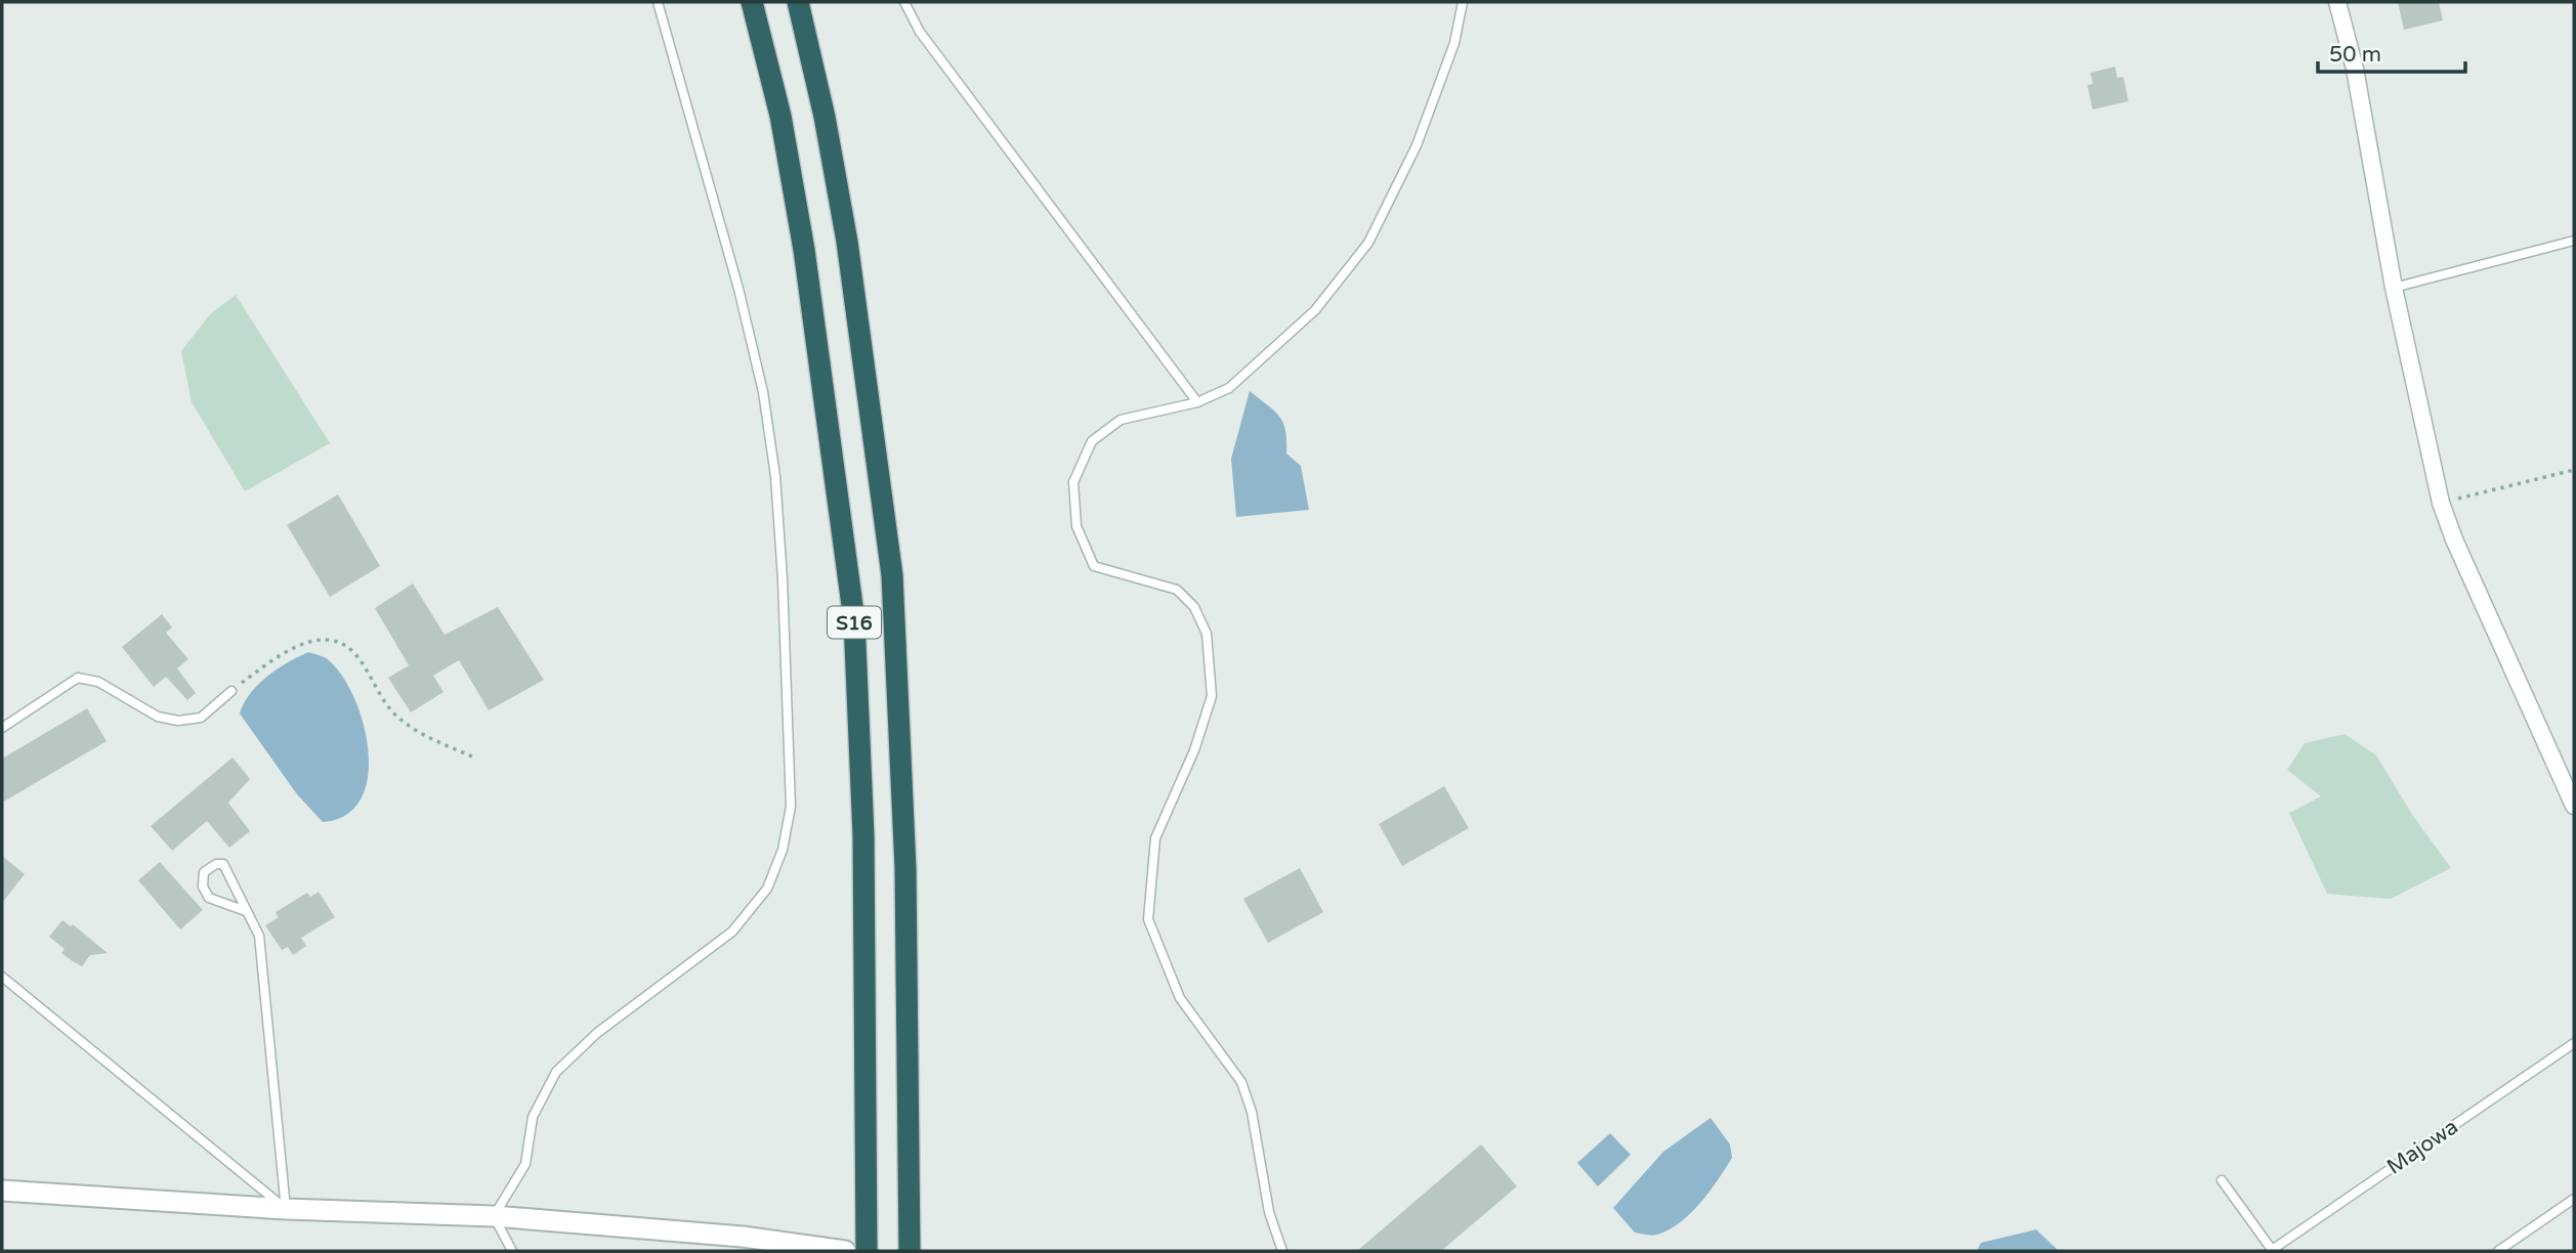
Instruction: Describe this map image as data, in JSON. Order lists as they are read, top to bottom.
{
  "streets": {
    "highway": ["S16"],
    "lane": ["Majowa"]
  },
  "scale_bar": "50 m"
}
